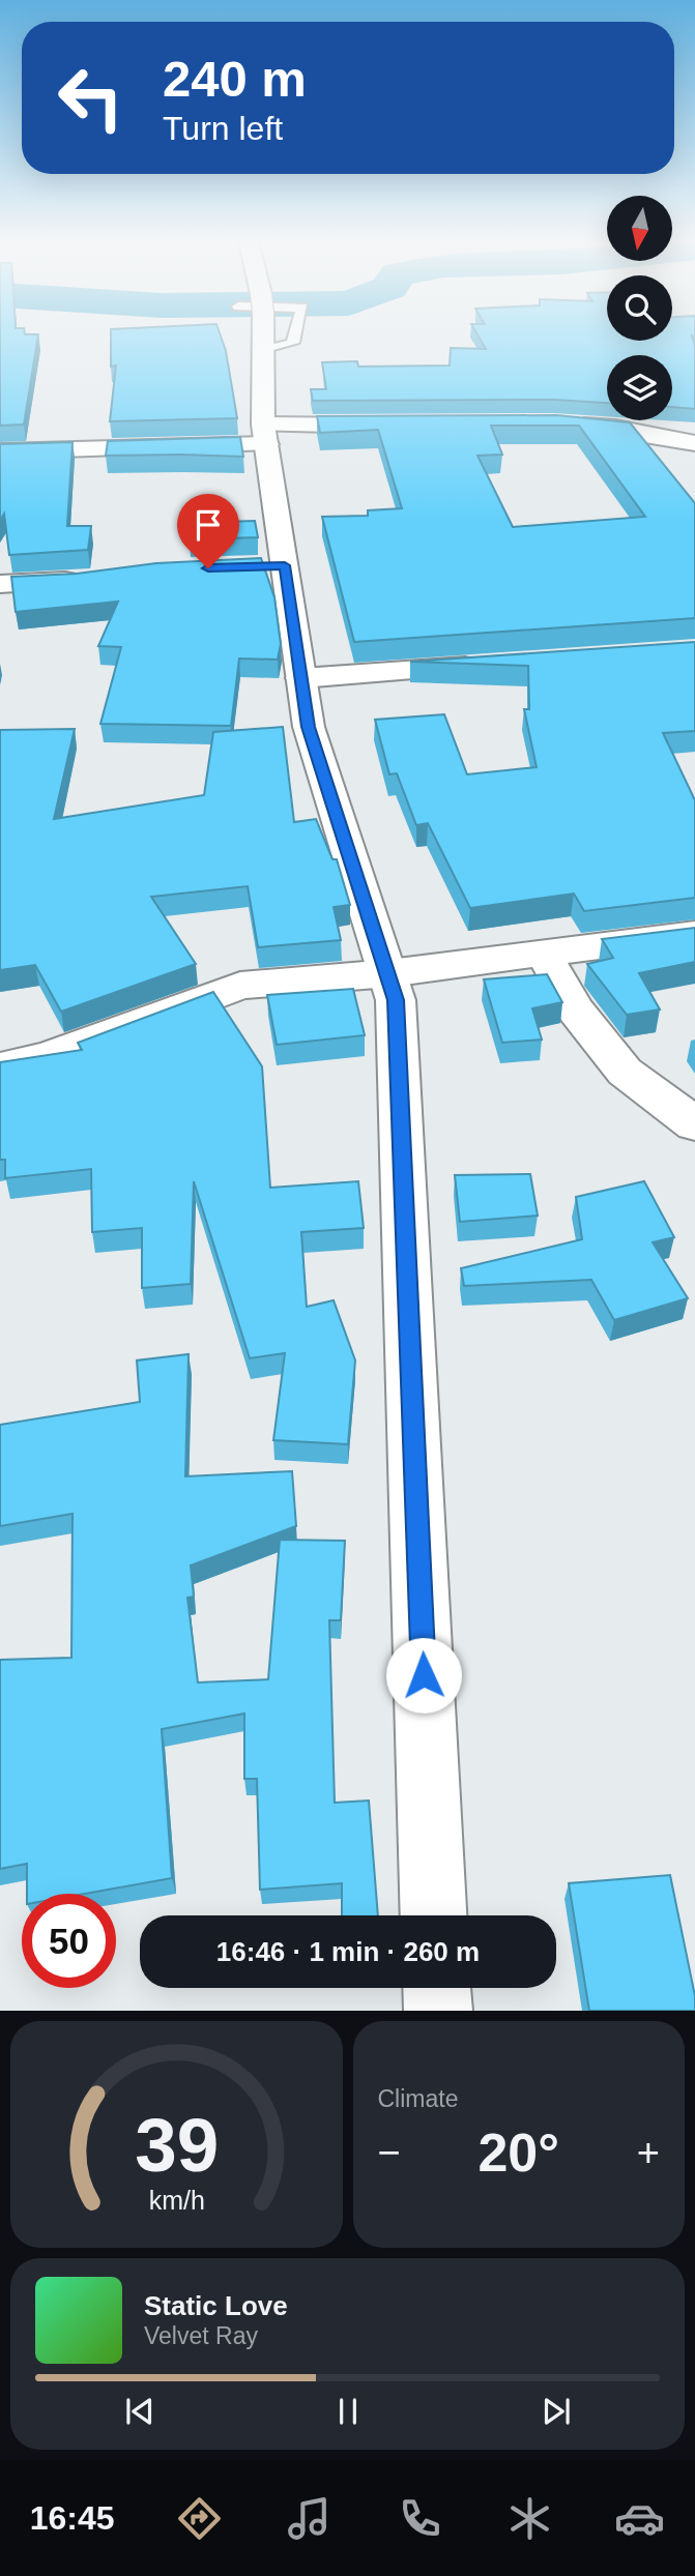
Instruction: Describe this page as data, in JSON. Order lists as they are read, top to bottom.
{
  "north": "bottom",
  "page": {
    "turn": ["240 m", "Turn left"],
    "limit": "50",
    "trip": "16:46 · 1 min · 260 m",
    "tile": "Climate",
    "heat": ["−", "20°", "+"],
    "song": ["Static Love", "Velvet Ray"],
    "tabs": "16:45",
    "gauge": ["39", "km/h"]
  }
}
